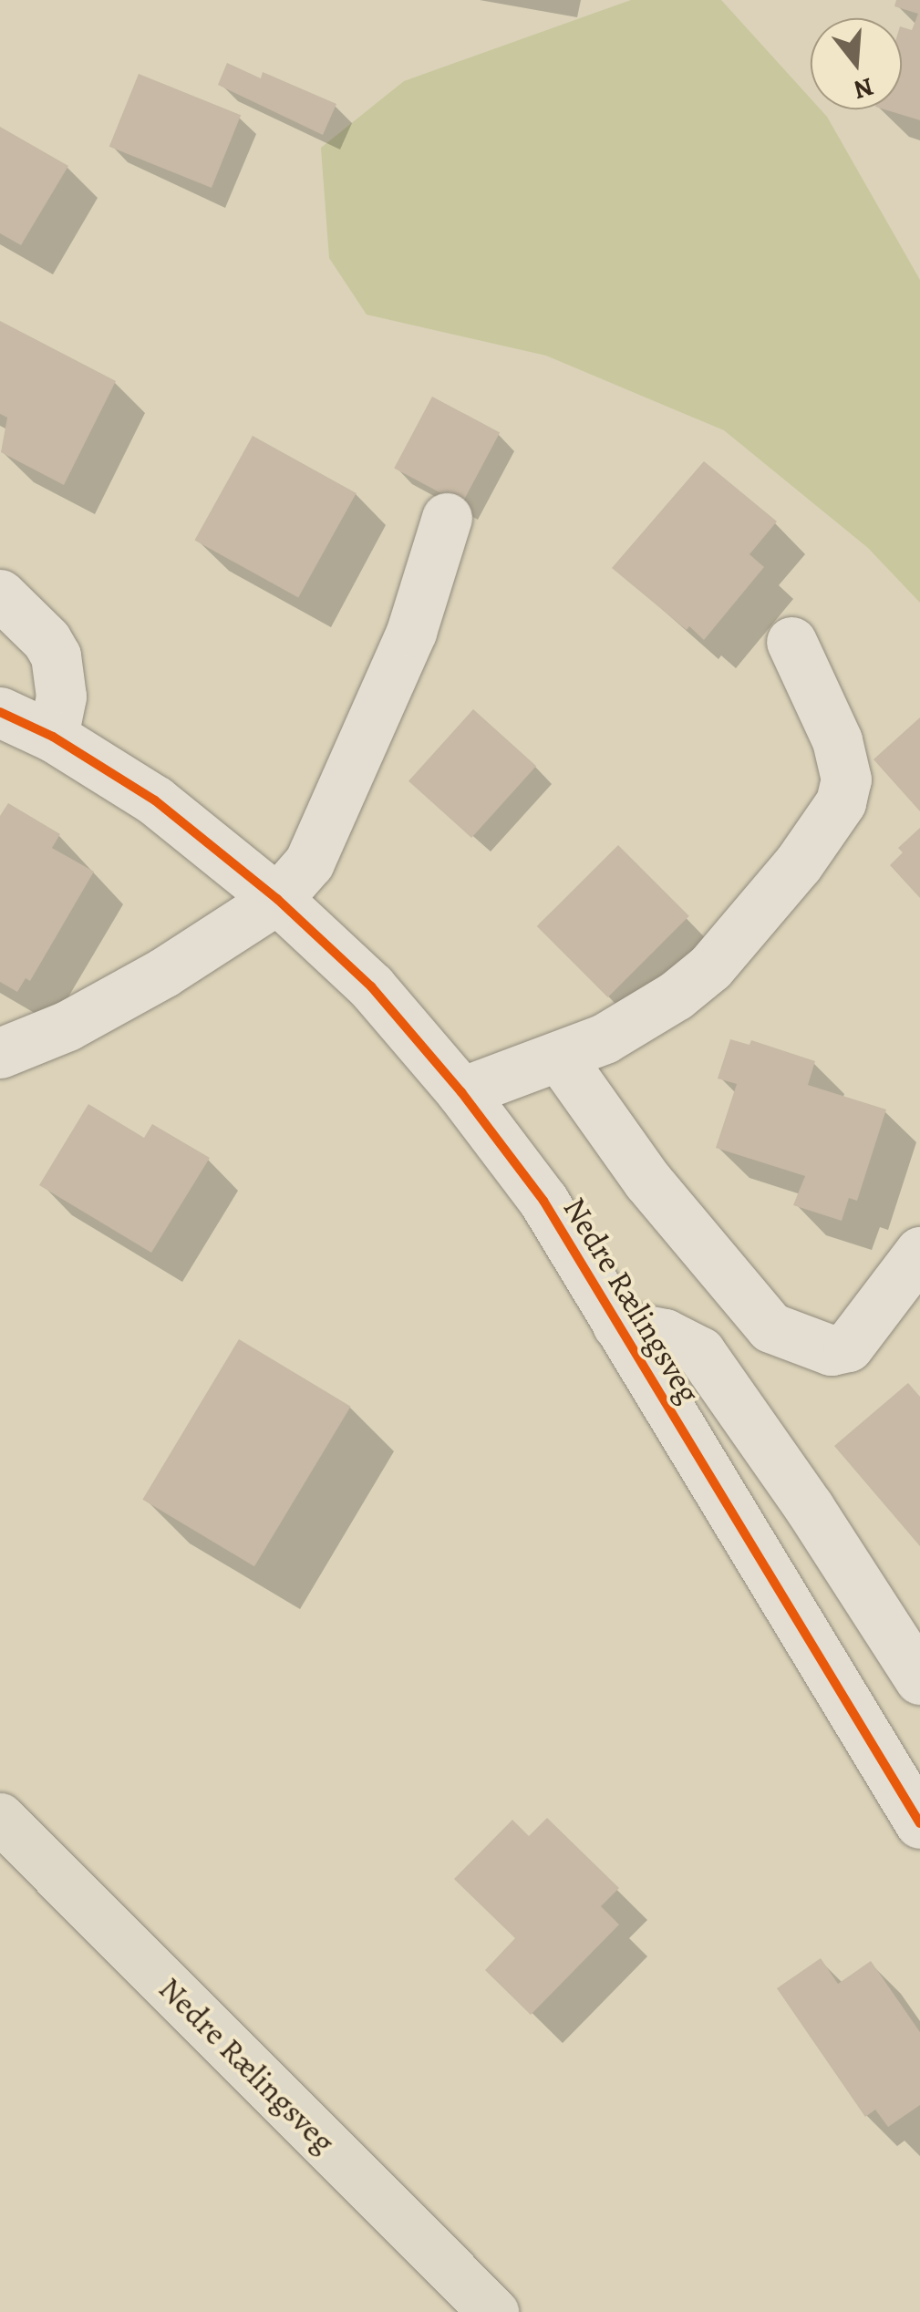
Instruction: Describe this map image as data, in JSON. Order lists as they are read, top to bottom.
{
  "streets": {
    "main road": ["Nedre Rælingsveg"]
  },
  "north": "bottom"
}
